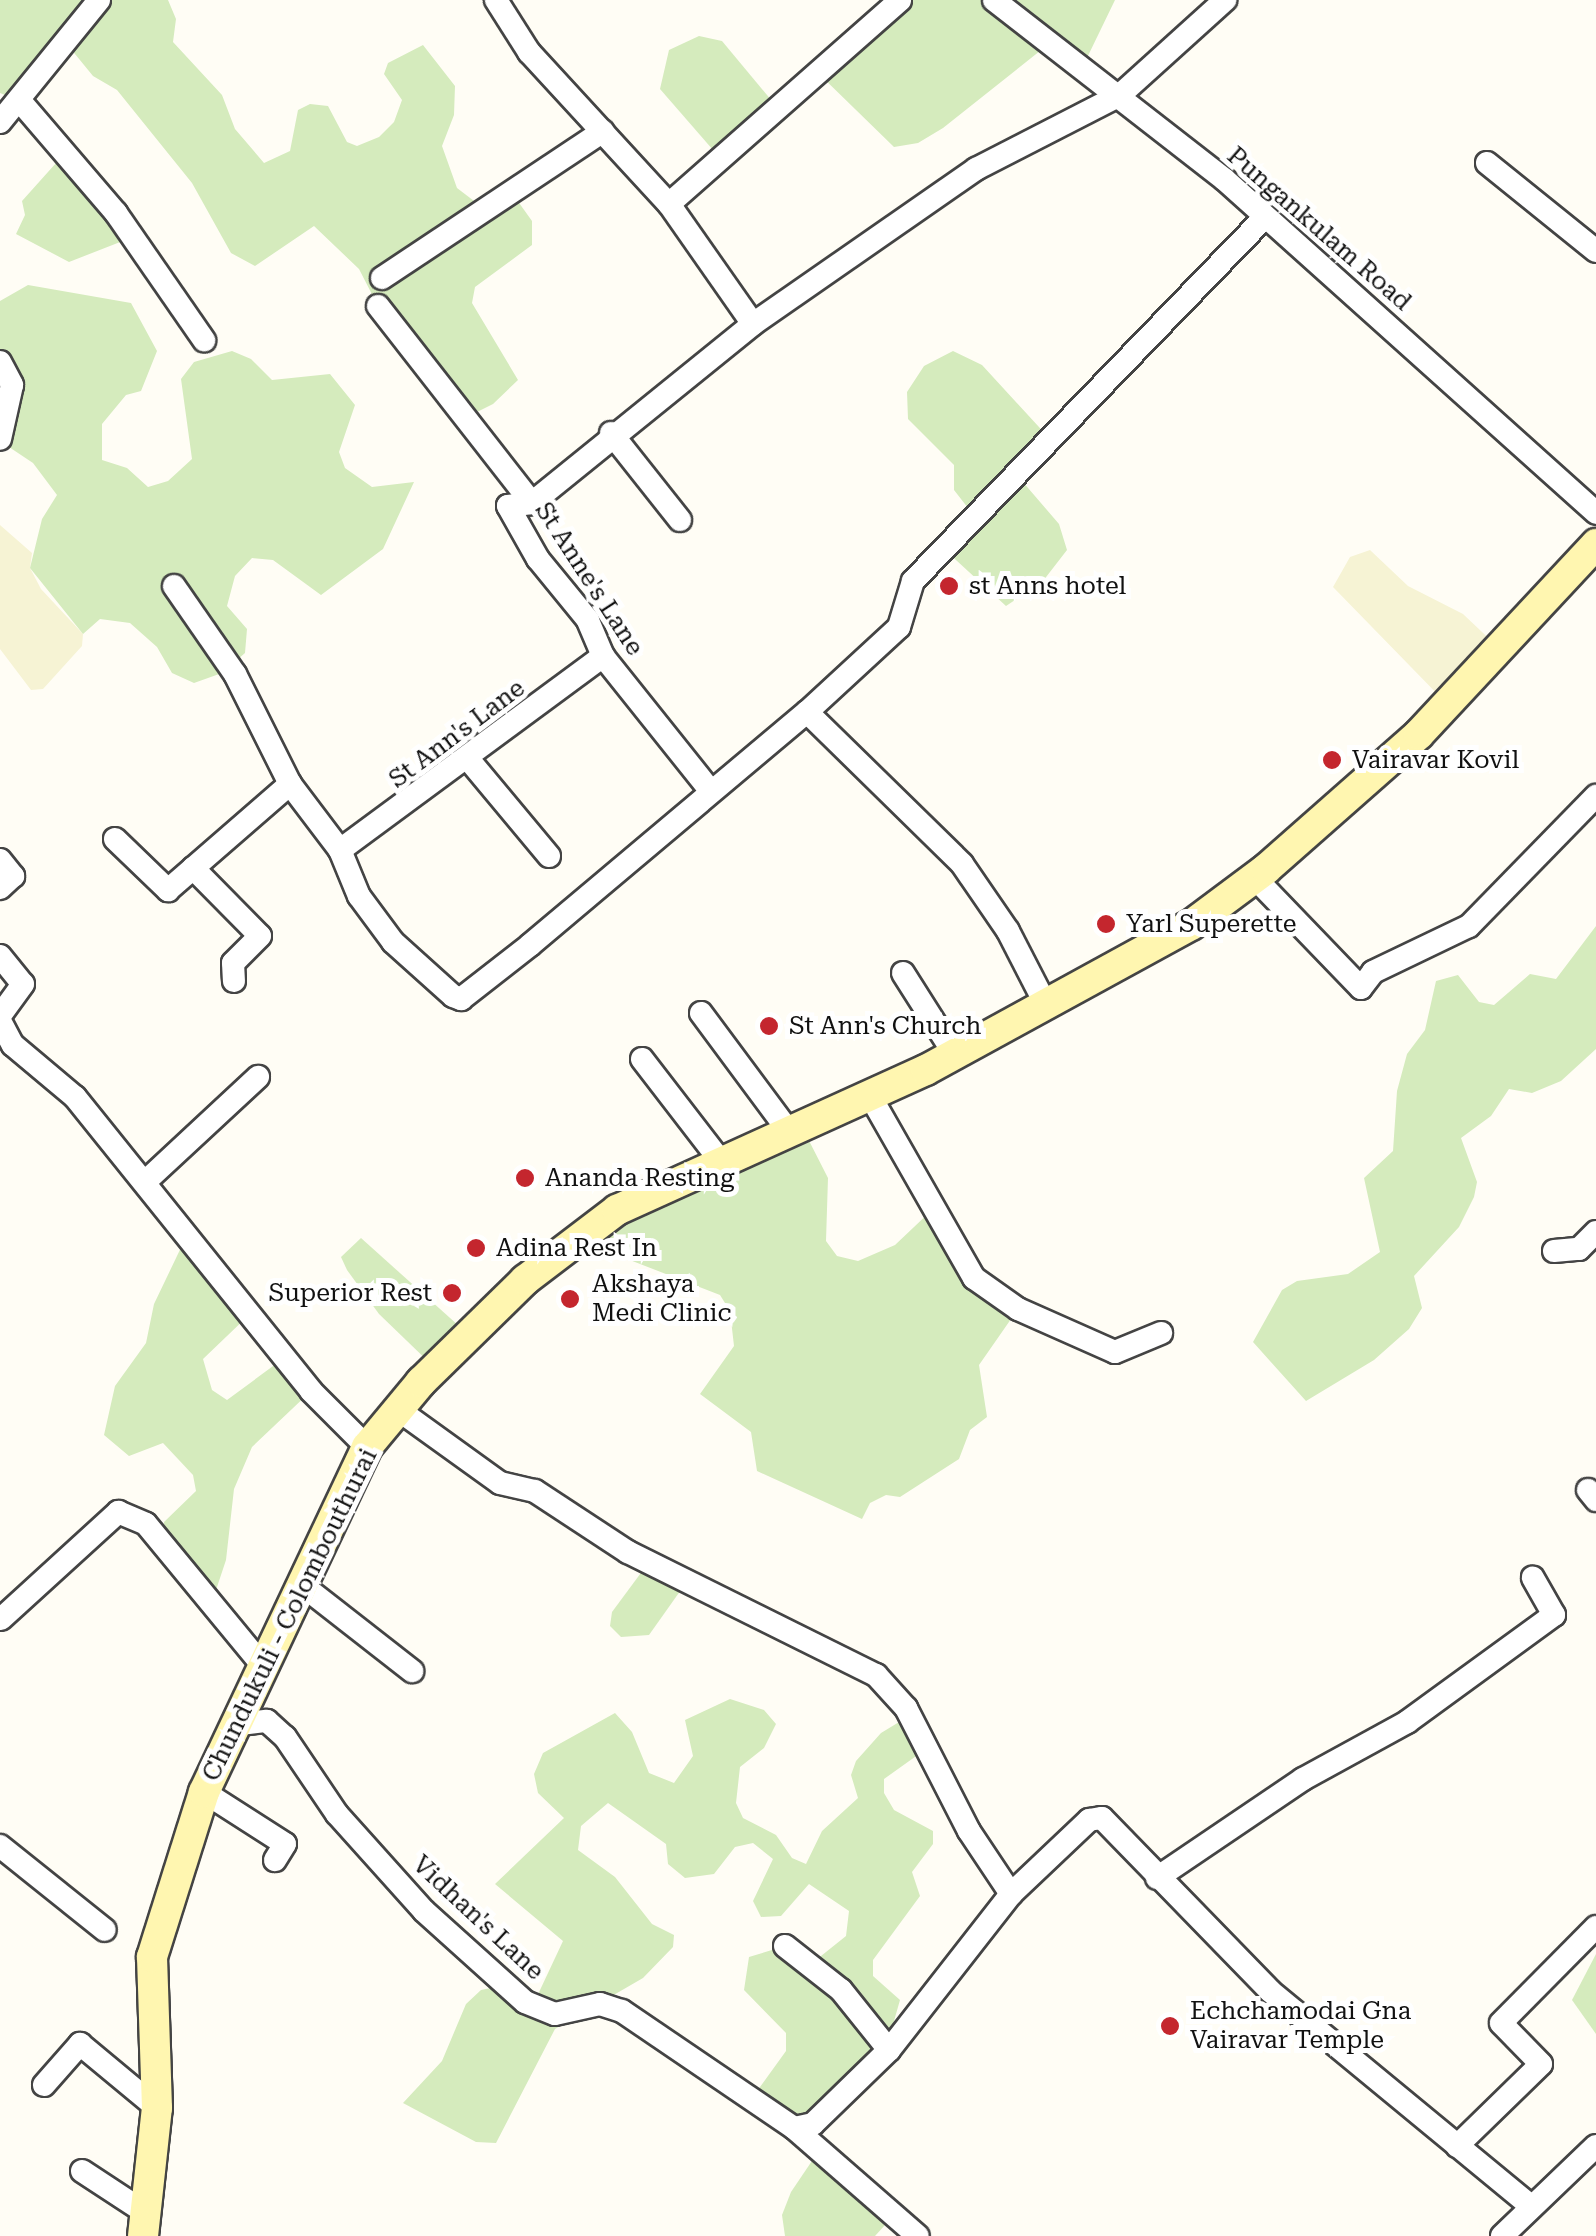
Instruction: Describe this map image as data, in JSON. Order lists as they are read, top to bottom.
{
  "streets": {
    "main road": ["Chundukuli - Colombouthurai"],
    "street": [
      "Pungankulam Road",
      "St Anne's Lane",
      "St Ann's Lane",
      "Vidhan's Lane"
    ]
  },
  "crossings": [
    ["Pungankulam Road", "St Anne's Lane"],
    ["St Anne's Lane", "St Ann's Lane"],
    ["Chundukuli - Colombouthurai", "Vidhan's Lane"]
  ],
  "places": [
    "st Anns hotel",
    "Vairavar Kovil",
    "Yarl Superette",
    "St Ann's Church",
    "Ananda Resting",
    "Adina Rest In",
    "Superior Rest",
    "Akshaya Medi Clinic",
    "Echchamodai Gna Vairavar Temple"
  ]
}
